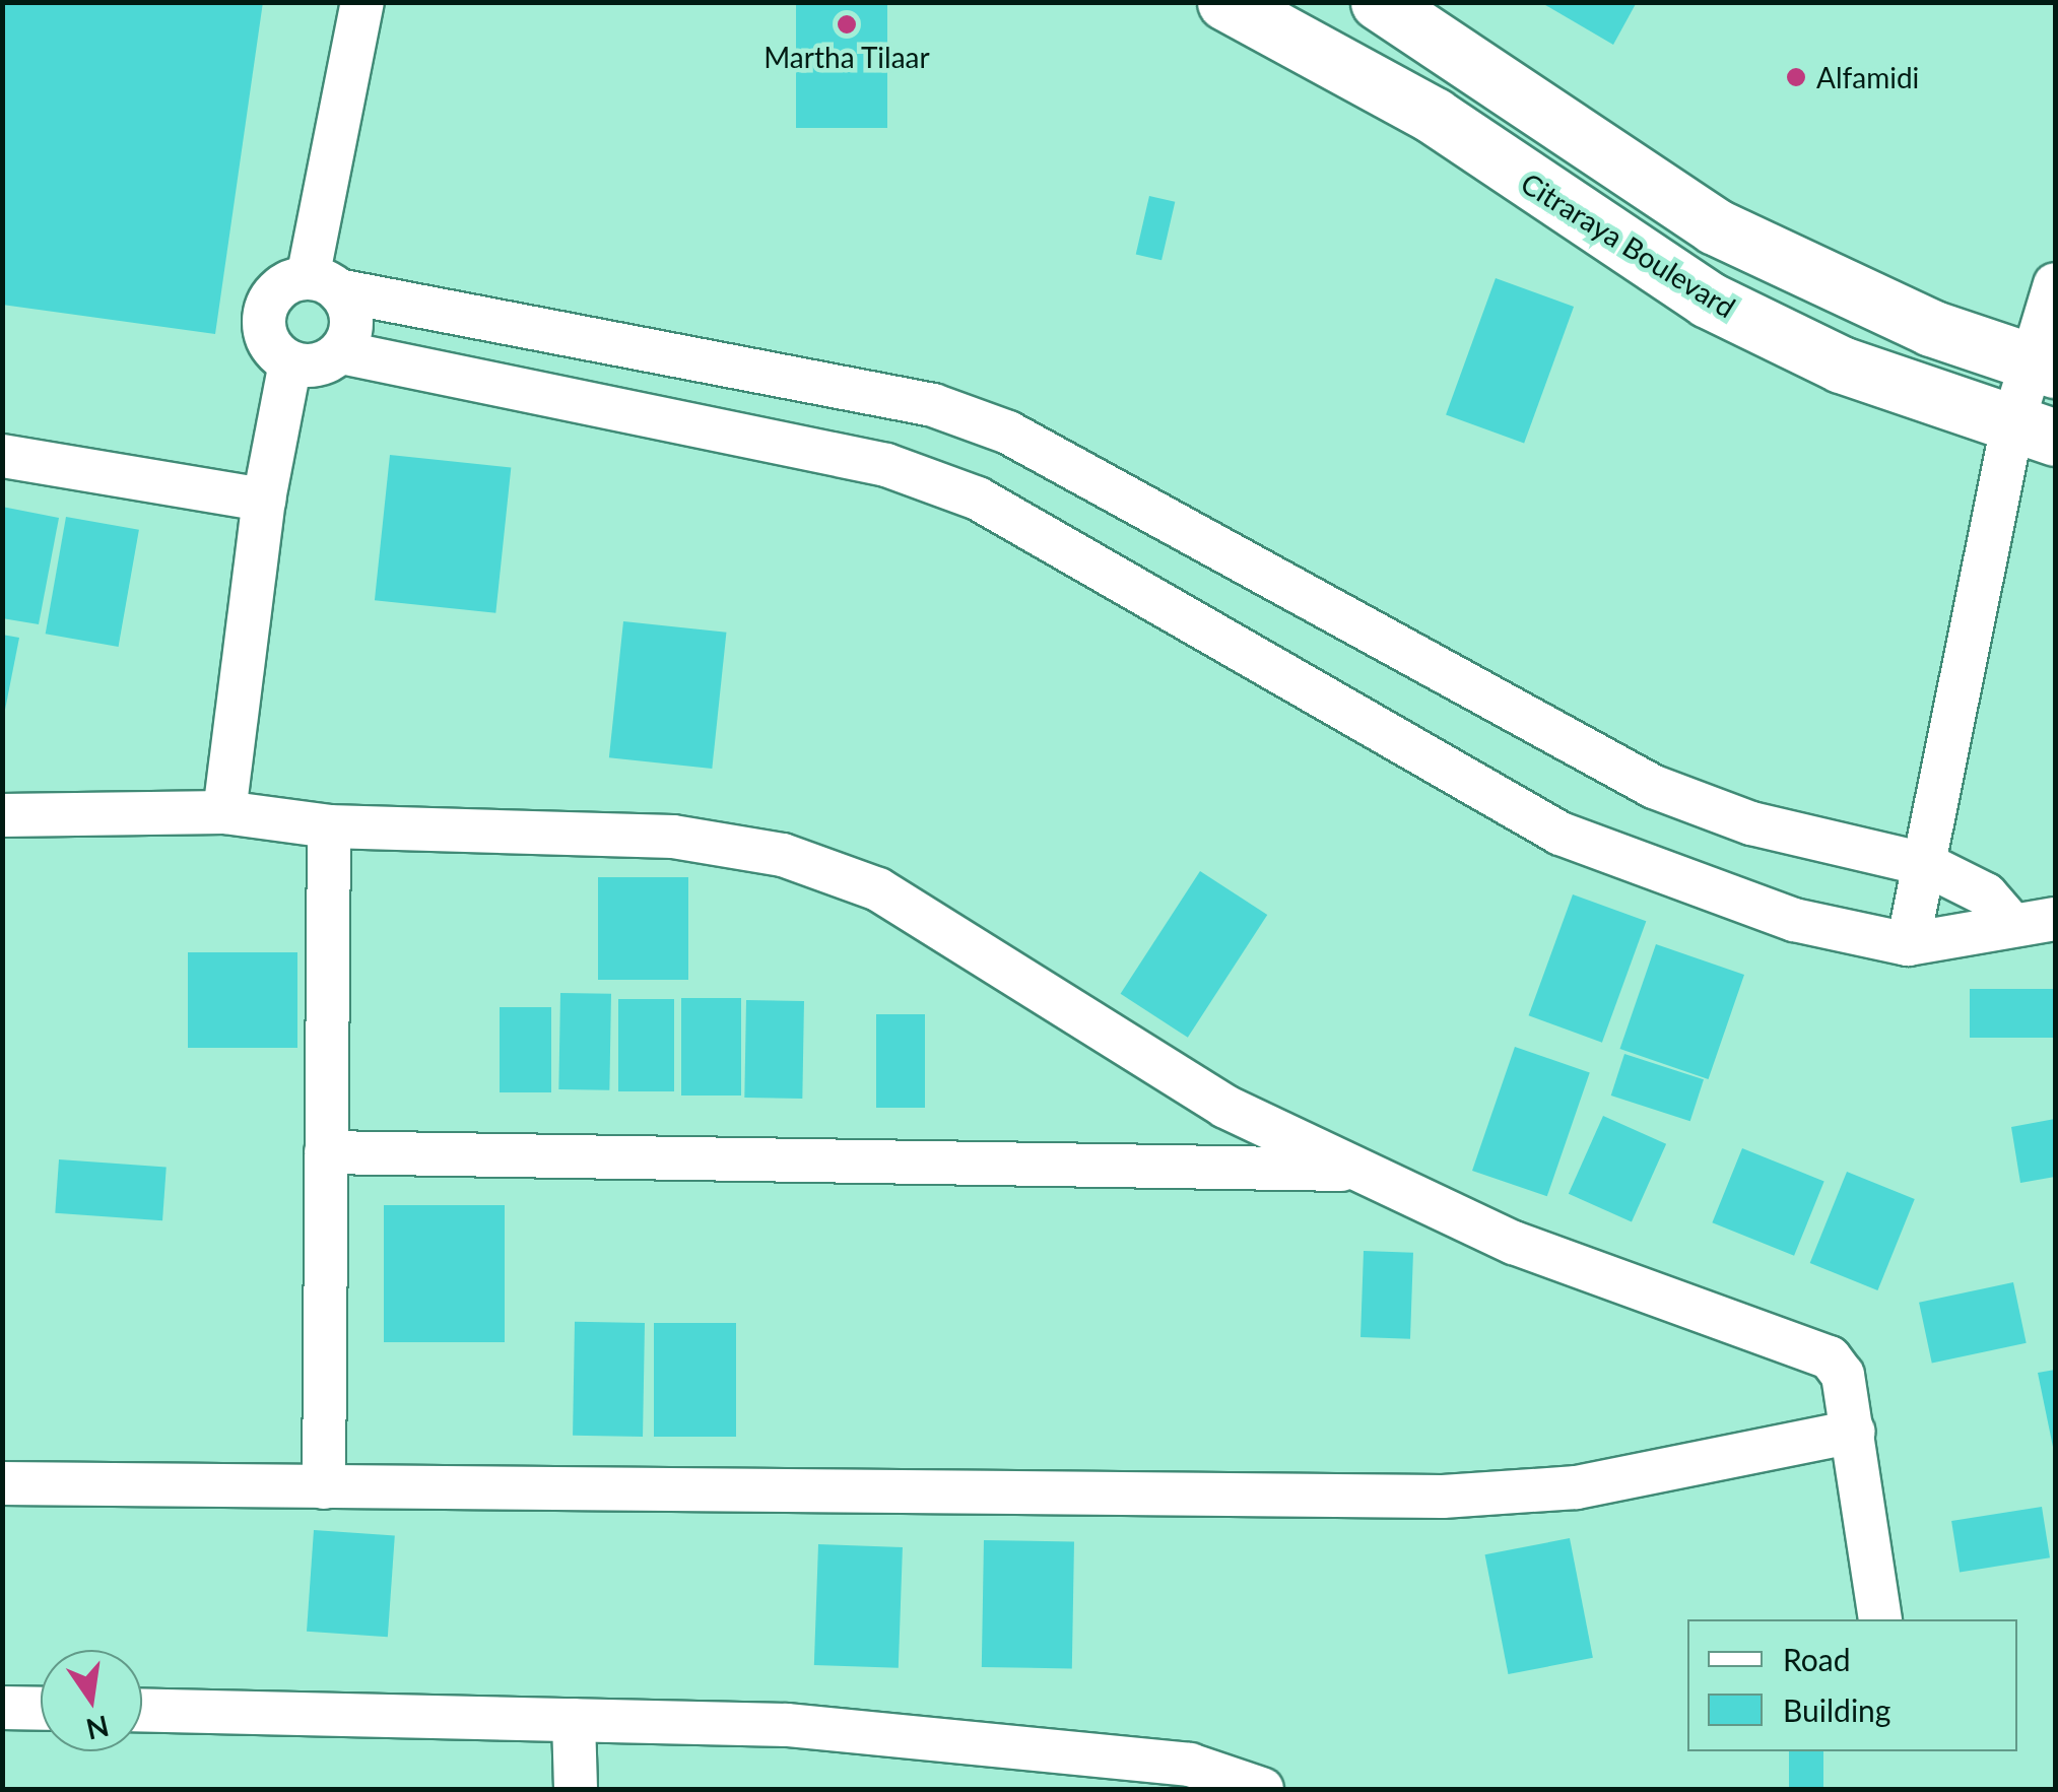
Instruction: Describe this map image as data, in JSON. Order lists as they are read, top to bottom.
{
  "streets": {
    "main road": ["Citraraya Boulevard"]
  },
  "places": ["Martha Tilaar", "Alfamidi"],
  "legend": ["Road", "Building"],
  "north": "bottom"
}
